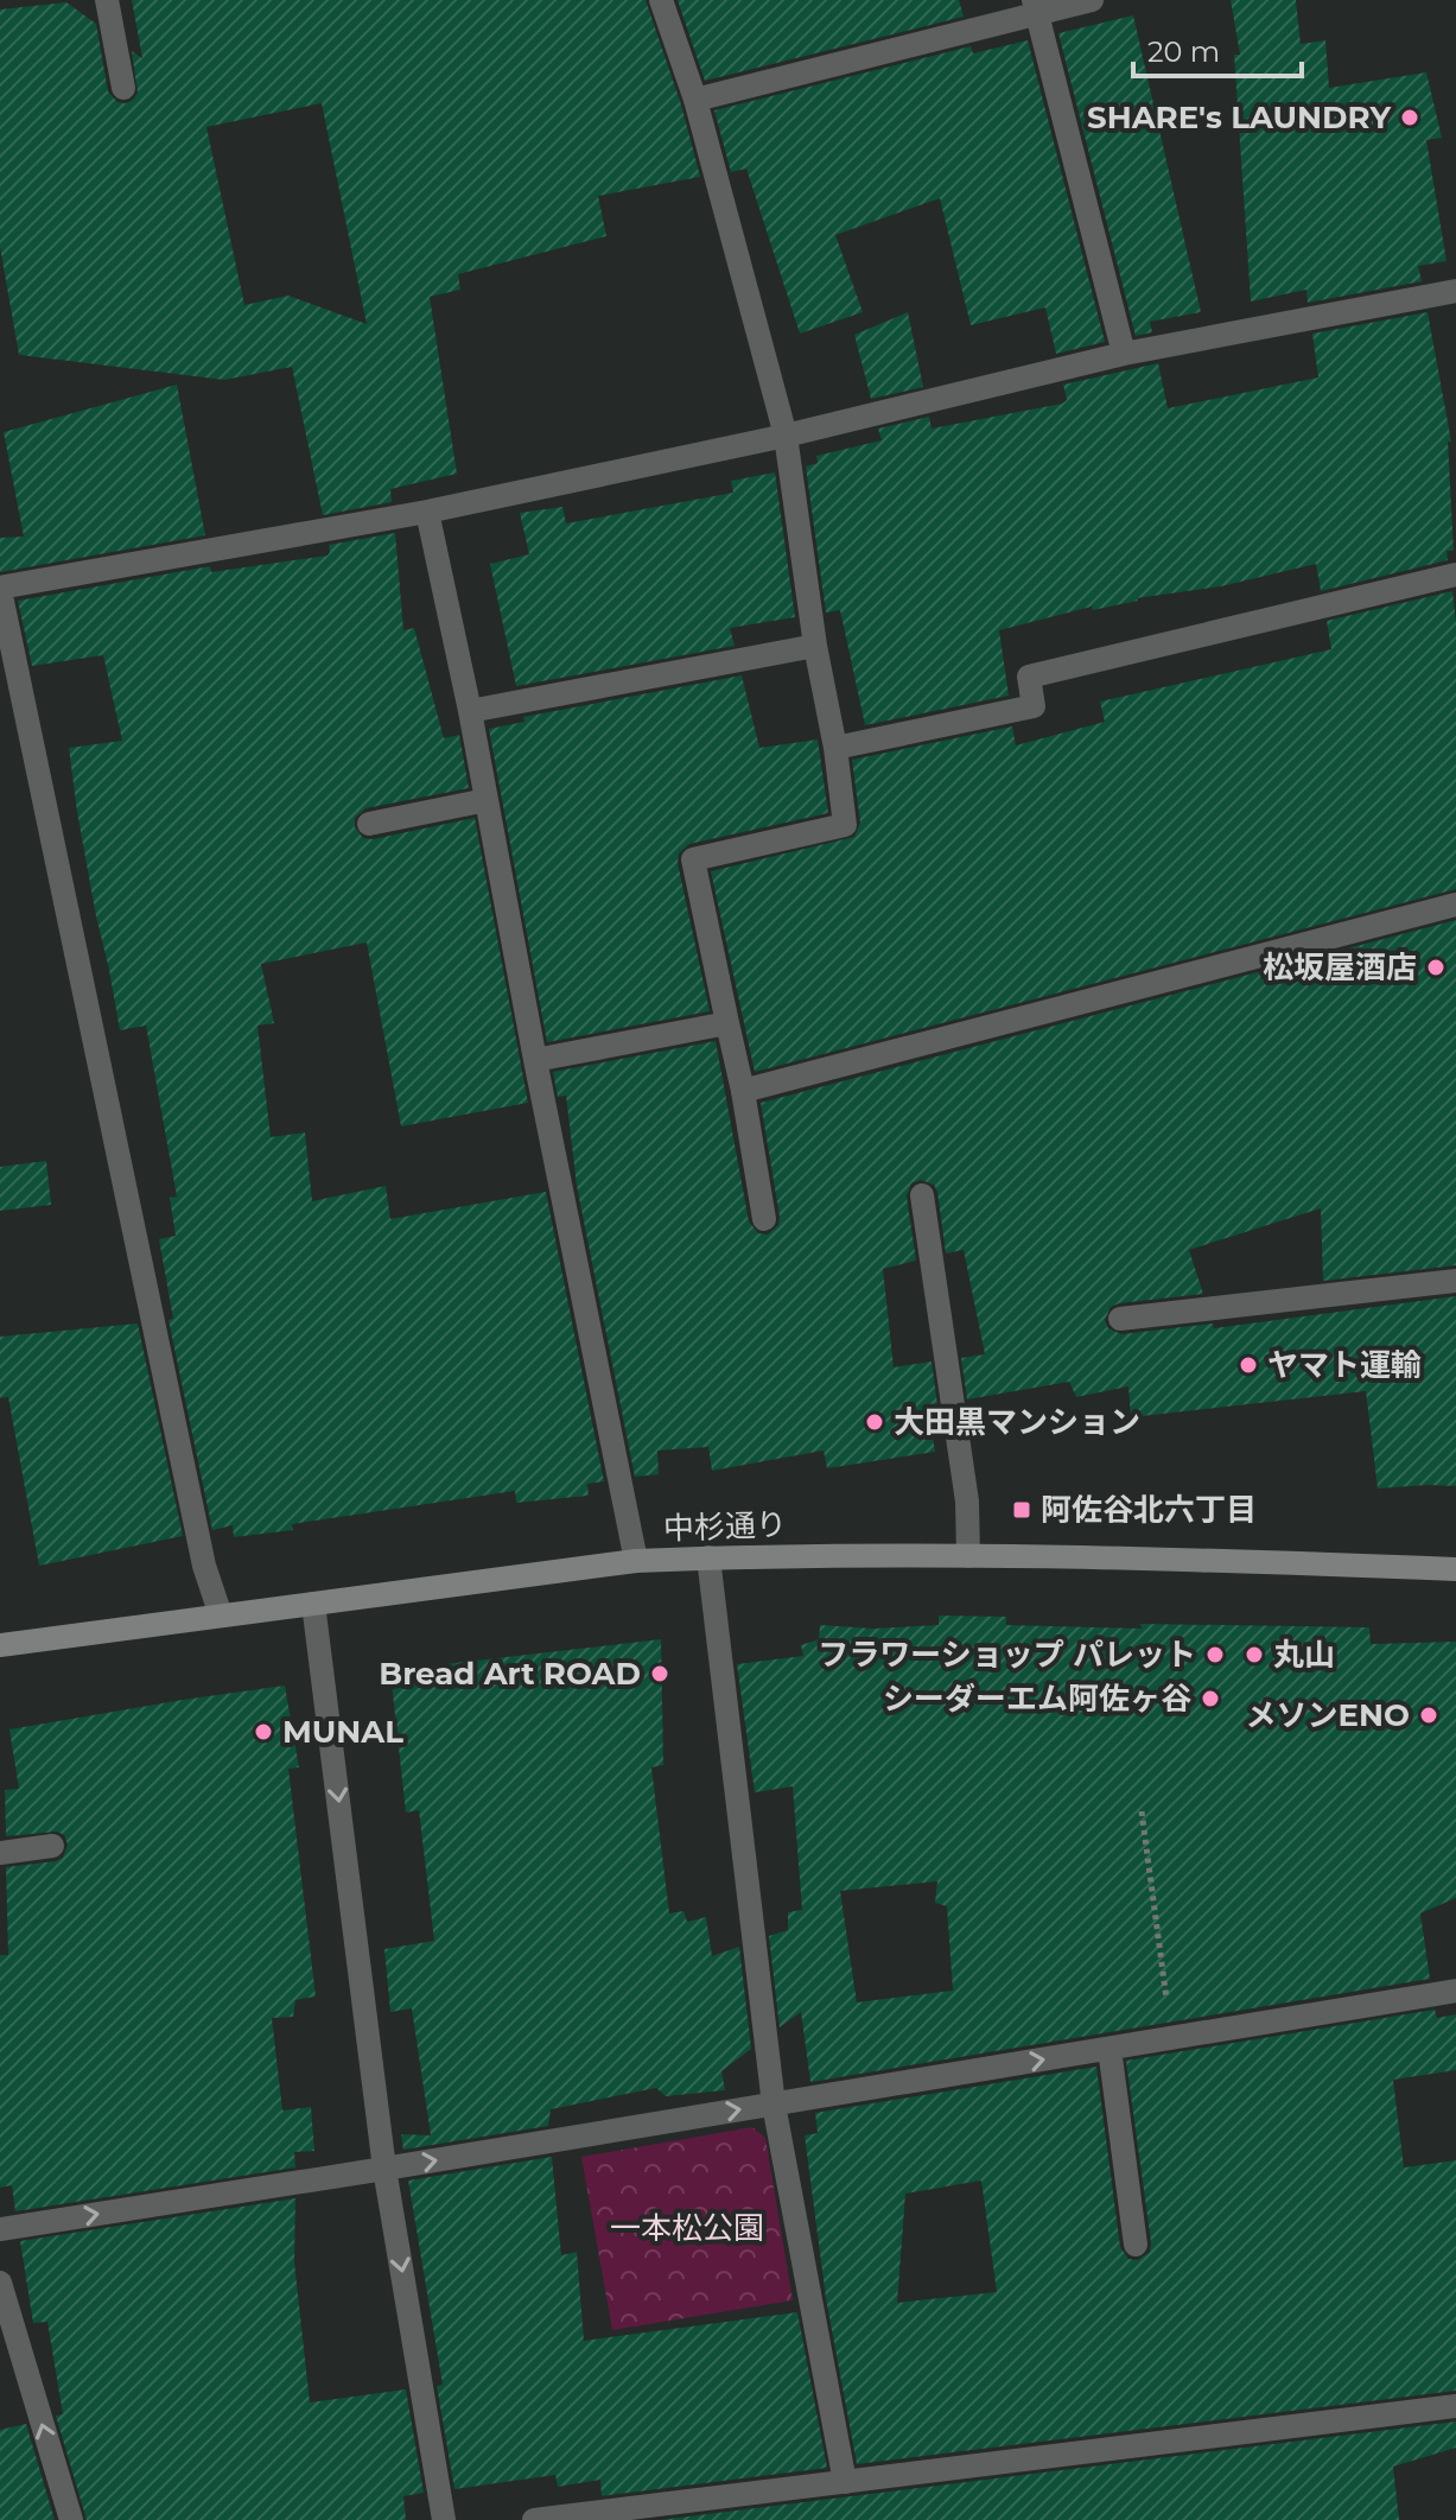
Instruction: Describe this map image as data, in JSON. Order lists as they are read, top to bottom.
{
  "streets": {
    "main road": ["中杉通り"]
  },
  "parks": ["一本松公園"],
  "places": {
    "other": [
      "SHARE's LAUNDRY",
      "松坂屋酒店",
      "ヤマト運輸",
      "大田黒マンション",
      "フラワーショップ パレット",
      "丸山",
      "Bread Art ROAD",
      "シーダーエム阿佐ヶ谷",
      "メソンENO",
      "MUNAL"
    ],
    "transit": ["阿佐谷北六丁目"]
  },
  "scale_bar": "20 m"
}
